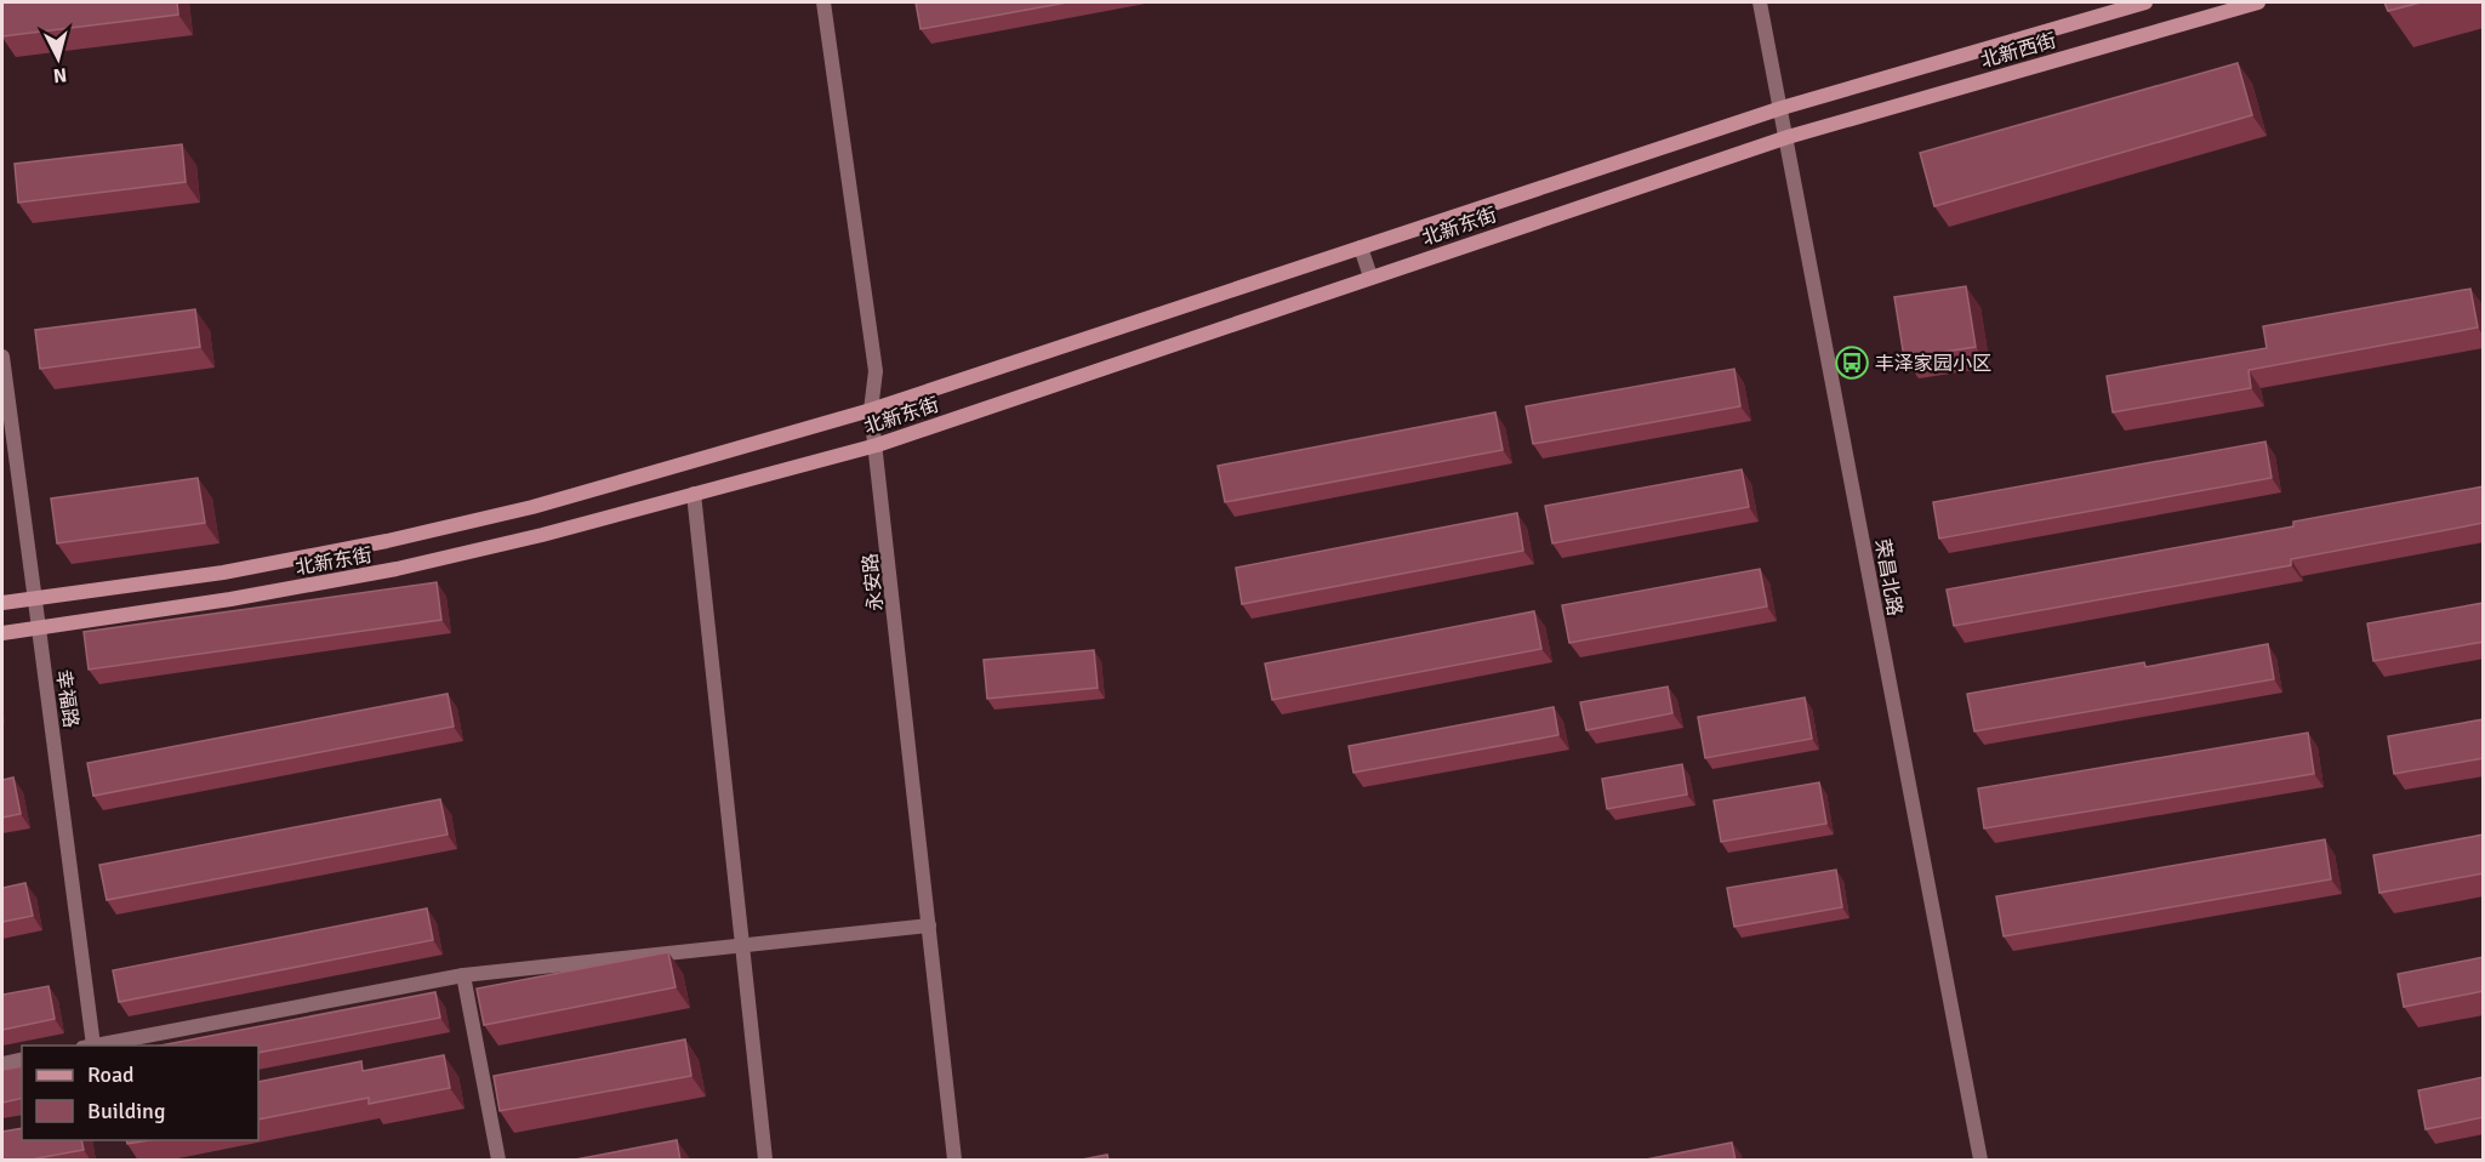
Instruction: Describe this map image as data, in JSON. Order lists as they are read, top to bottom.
{
  "streets": {
    "main road": ["北新西街", "北新东街"],
    "street": ["荣昌北路", "永安路", "幸福路"]
  },
  "crossings": [
    ["北新西街", "北新东街"],
    ["北新西街", "荣昌北路"],
    ["北新东街", "荣昌北路"],
    ["北新东街", "永安路"],
    ["北新东街", "幸福路"]
  ],
  "places": {
    "bus stop": ["丰泽家园小区"]
  },
  "legend": ["Road", "Building"],
  "north": "bottom"
}
